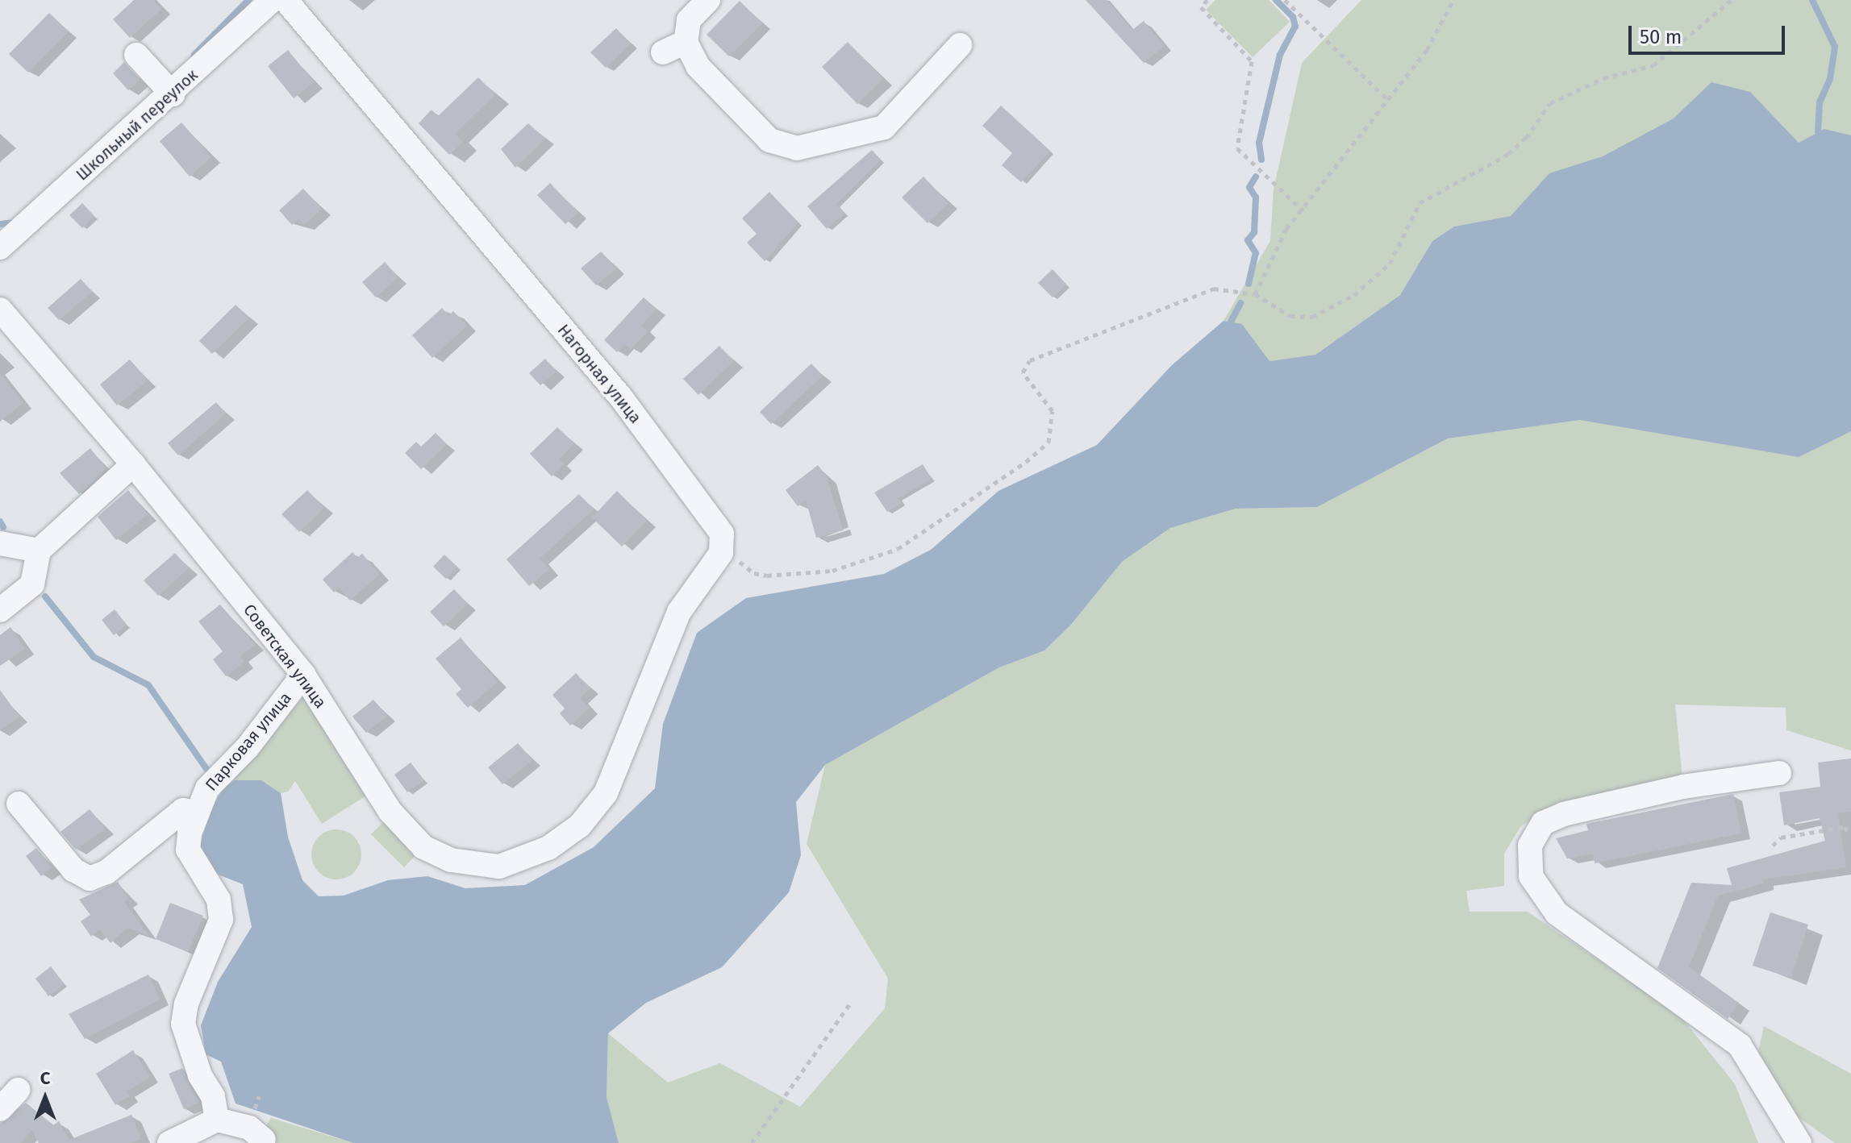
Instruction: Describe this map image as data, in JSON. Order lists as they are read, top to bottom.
{
  "streets": {
    "street": [
      "Школьный переулок",
      "Нагорная улица",
      "Советская улица",
      "Парковая улица"
    ]
  },
  "crossings": [
    ["Нагорная улица", "Советская улица"],
    ["Советская улица", "Парковая улица"]
  ],
  "scale_bar": "50 m",
  "north": "top"
}
